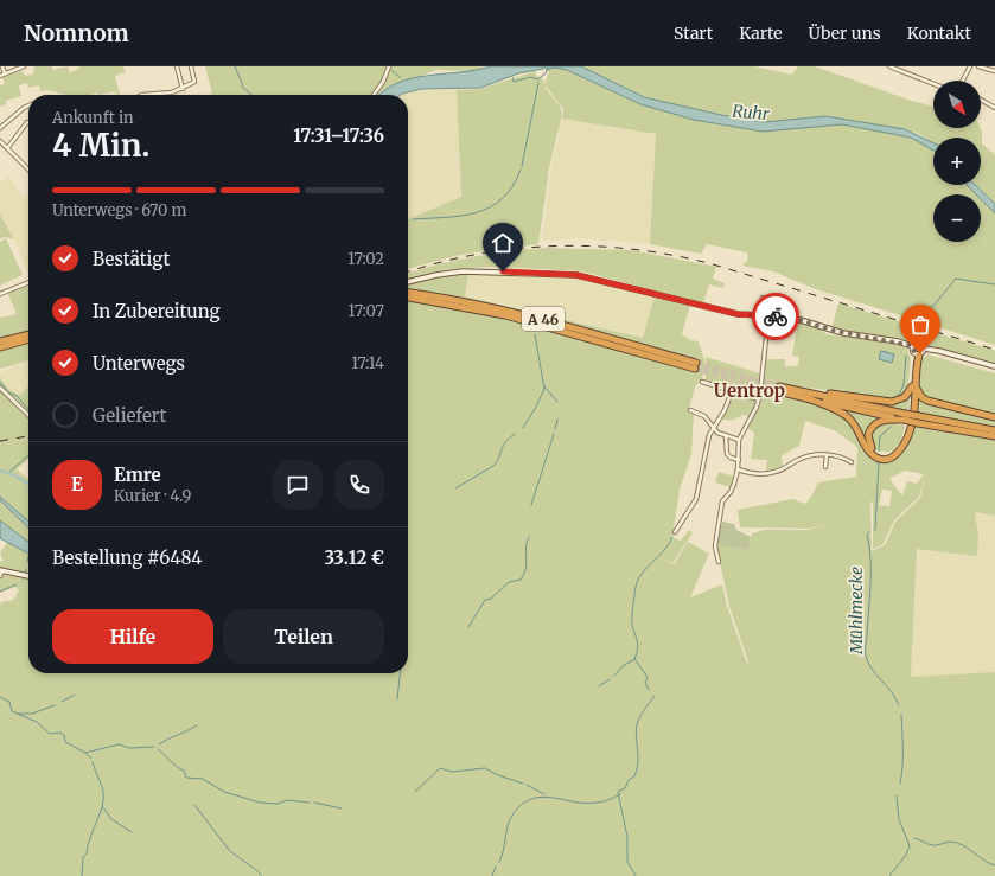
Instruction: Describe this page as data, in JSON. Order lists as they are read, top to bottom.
{
  "streets": {
    "highway": ["A 46"]
  },
  "districts": ["Uentrop"],
  "water": ["Ruhr", "Mühlmecke"],
  "north": "bottom right",
  "page": {
    "header": "Nomnom",
    "nav": [
      "Start",
      "Karte",
      "Über uns",
      "Kontakt"
    ],
    "map_buttons": ["+", "−"],
    "heading": ["4 Min.", "Ankunft in", "17:31–17:36"],
    "panel": [
      "Emre",
      "Kurier · 4.9",
      "Bestellung #6484",
      "33.12 €"
    ],
    "bar": "Unterwegs · 670 m",
    "list": [
      ["Bestätigt", "17:02"],
      ["In Zubereitung", "17:07"],
      ["Unterwegs", "17:14"],
      "Geliefert"
    ],
    "round": "E",
    "buttons": ["Hilfe", "Teilen"]
  }
}
